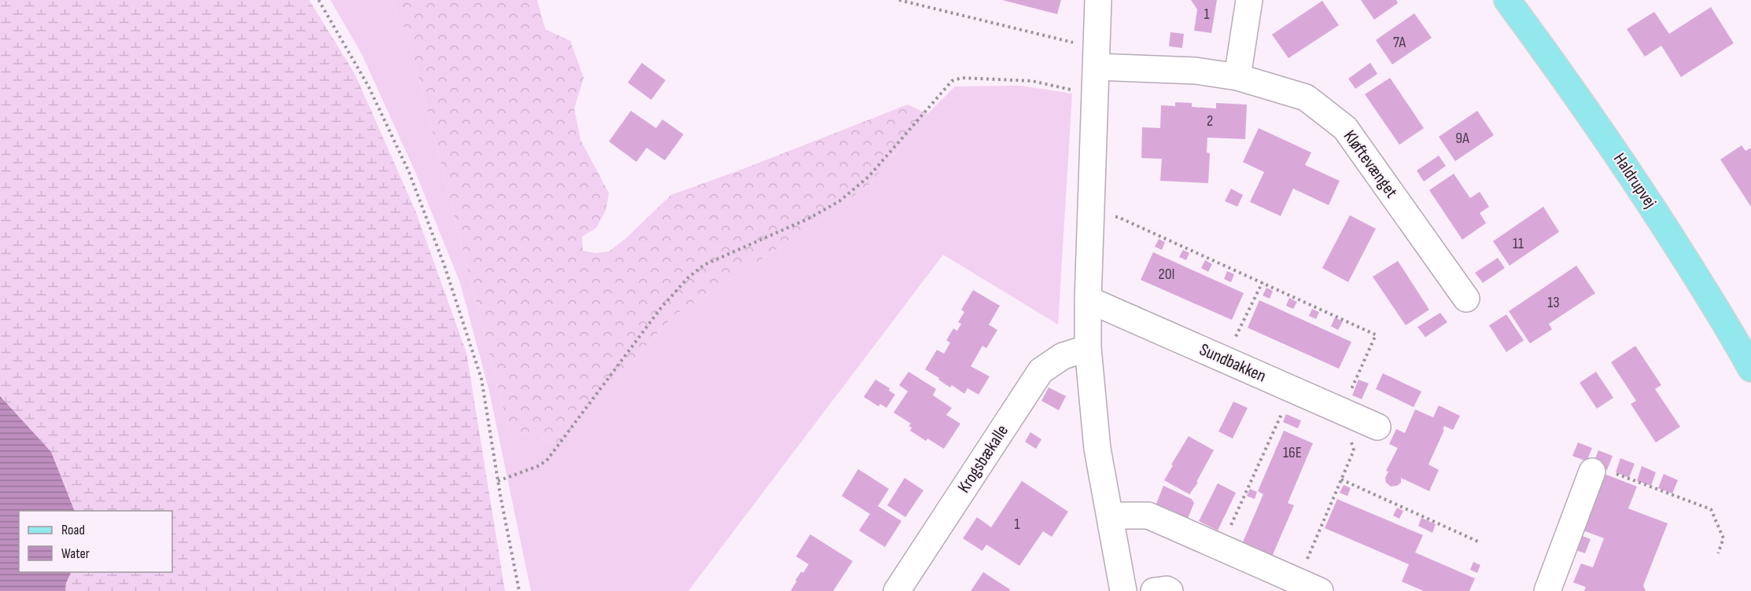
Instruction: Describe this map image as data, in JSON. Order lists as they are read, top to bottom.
{
  "streets": {
    "main road": ["Haldrupvej"],
    "street": ["Kløftevænget", "Sundbakken", "Krogsbækalle"]
  },
  "house_numbers": [
    "1",
    "7A",
    "2",
    "9A",
    "11",
    "20I",
    "13",
    "16E",
    "1"
  ],
  "legend": ["Road", "Water"]
}
